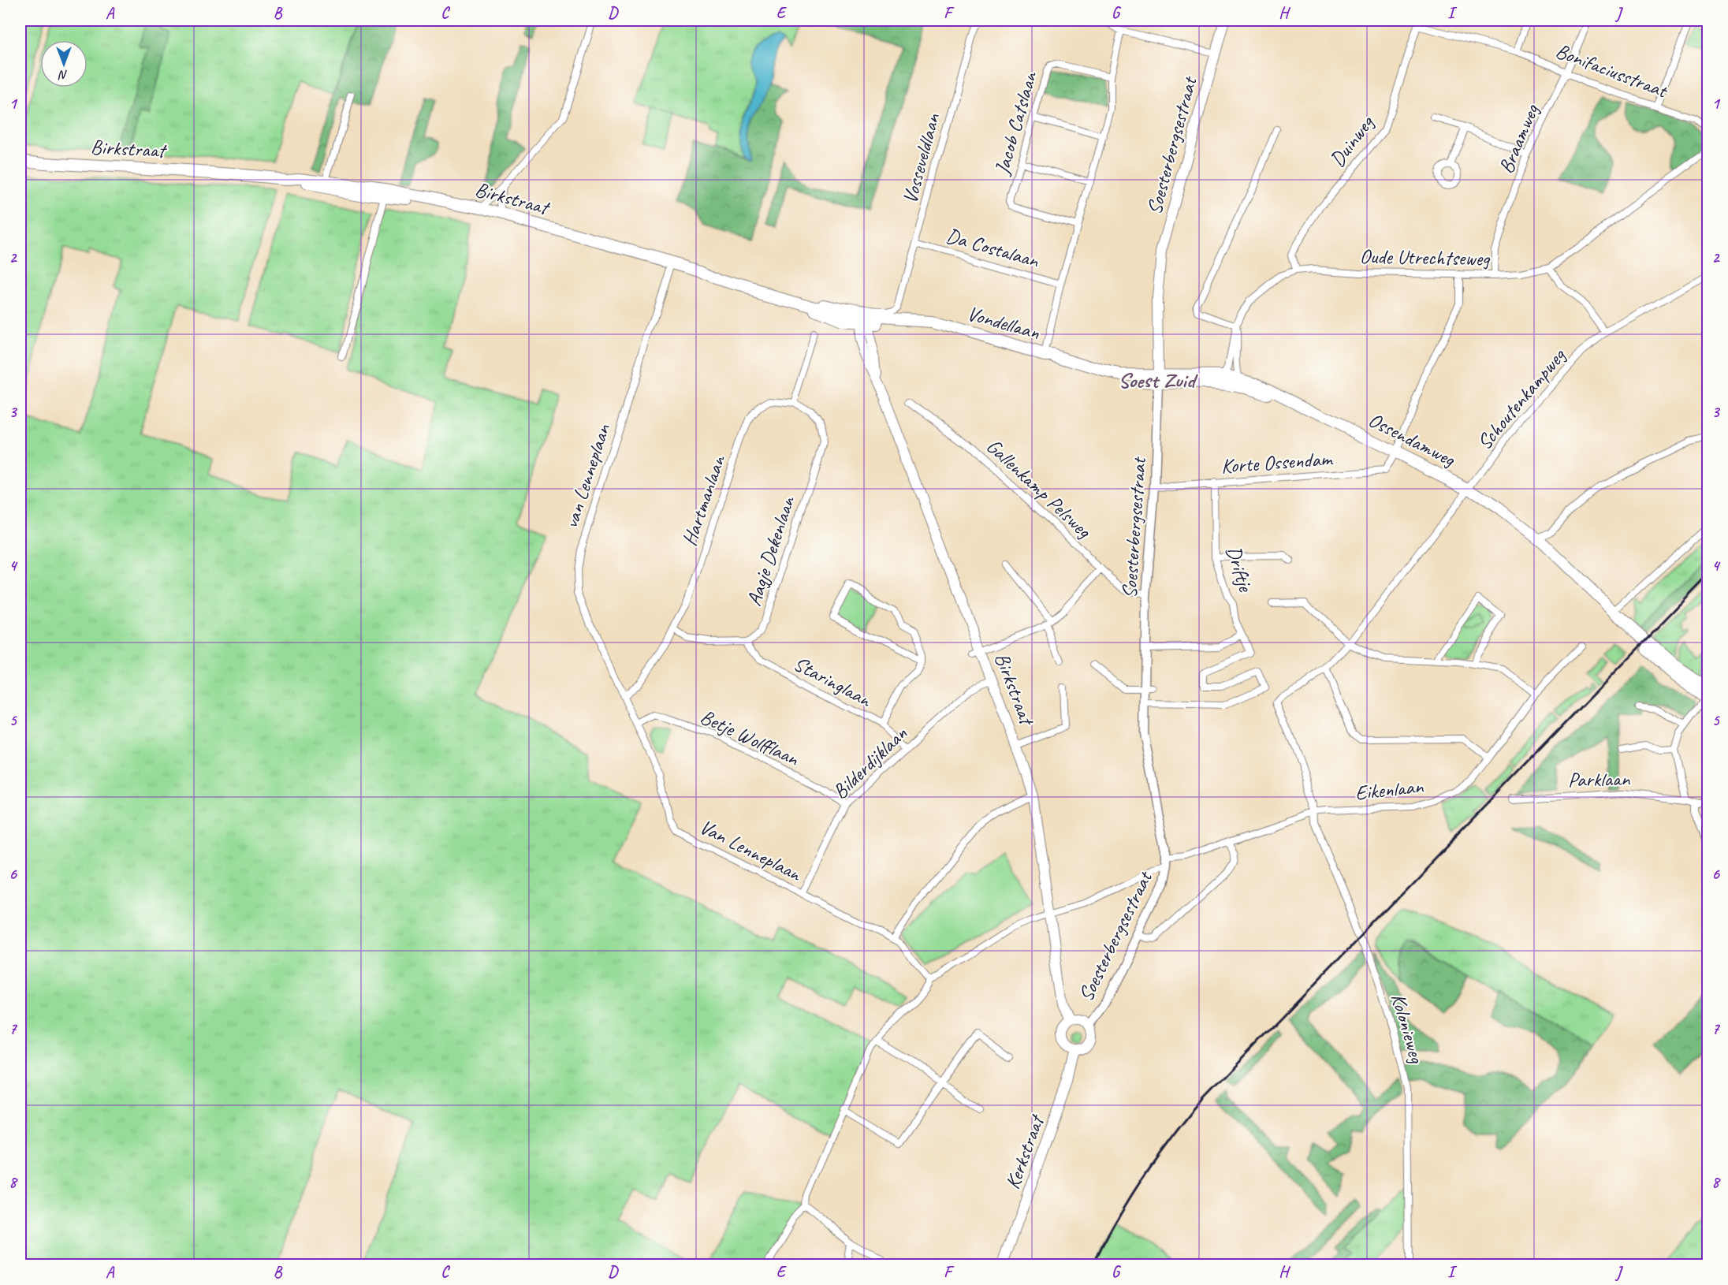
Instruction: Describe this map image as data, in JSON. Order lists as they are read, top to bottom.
{
  "streets": {
    "main road": [
      "Soesterbergsestraat",
      "Birkstraat",
      "Vondellaan",
      "Ossendamweg",
      "Kerkstraat"
    ],
    "street": [
      "Bonifaciusstraat",
      "Jacob Catslaan",
      "Braamweg",
      "Duinweg",
      "Vosseveldlaan",
      "Da Costalaan",
      "Oude Utrechtseweg",
      "Schoutenkampweg",
      "Korte Ossendam",
      "van Lenneplaan",
      "Gallenkamp Pelsweg",
      "Hartmanlaan",
      "Aagje Dekenlaan",
      "Driftje",
      "Staringlaan",
      "Betje Wolfflaan",
      "Bilderdijklaan",
      "Parklaan",
      "Eikenlaan",
      "Van Lenneplaan",
      "Kolonieweg"
    ]
  },
  "crossings": [
    ["Bonifaciusstraat", "Braamweg"],
    ["Bonifaciusstraat", "Duinweg"],
    ["Braamweg", "Oude Utrechtseweg"],
    ["Duinweg", "Oude Utrechtseweg"],
    ["Soesterbergsestraat", "Birkstraat"],
    ["Soesterbergsestraat", "Vondellaan"],
    ["Soesterbergsestraat", "Ossendamweg"],
    ["Soesterbergsestraat", "Korte Ossendam"],
    ["Soesterbergsestraat", "Gallenkamp Pelsweg"],
    ["Soesterbergsestraat", "Driftje"],
    ["Soesterbergsestraat", "Eikenlaan"],
    ["Soesterbergsestraat", "Kerkstraat"],
    ["Birkstraat", "Vondellaan"],
    ["Birkstraat", "van Lenneplaan"],
    ["Birkstraat", "Bilderdijklaan"],
    ["Birkstraat", "Eikenlaan"],
    ["Birkstraat", "Kerkstraat"],
    ["Vosseveldlaan", "Da Costalaan"],
    ["Oude Utrechtseweg", "Ossendamweg"],
    ["Vondellaan", "Ossendamweg"],
    ["Schoutenkampweg", "Ossendamweg"],
    ["Schoutenkampweg", "Kolonieweg"],
    ["Ossendamweg", "Korte Ossendam"],
    ["Korte Ossendam", "Driftje"],
    ["van Lenneplaan", "Hartmanlaan"],
    ["van Lenneplaan", "Van Lenneplaan"],
    ["Hartmanlaan", "Aagje Dekenlaan"],
    ["Hartmanlaan", "Van Lenneplaan"],
    ["Aagje Dekenlaan", "Staringlaan"],
    ["Staringlaan", "Bilderdijklaan"],
    ["Betje Wolfflaan", "Bilderdijklaan"],
    ["Betje Wolfflaan", "Van Lenneplaan"],
    ["Bilderdijklaan", "Van Lenneplaan"],
    ["Eikenlaan", "Van Lenneplaan"],
    ["Eikenlaan", "Kolonieweg"]
  ],
  "districts": ["Soest Zuid"],
  "north": "bottom",
  "grid": {
    "columns": [
      "A",
      "B",
      "C",
      "D",
      "E",
      "F",
      "G",
      "H",
      "I",
      "J"
    ],
    "rows": [
      "1",
      "2",
      "3",
      "4",
      "5",
      "6",
      "7",
      "8"
    ]
  }
}
